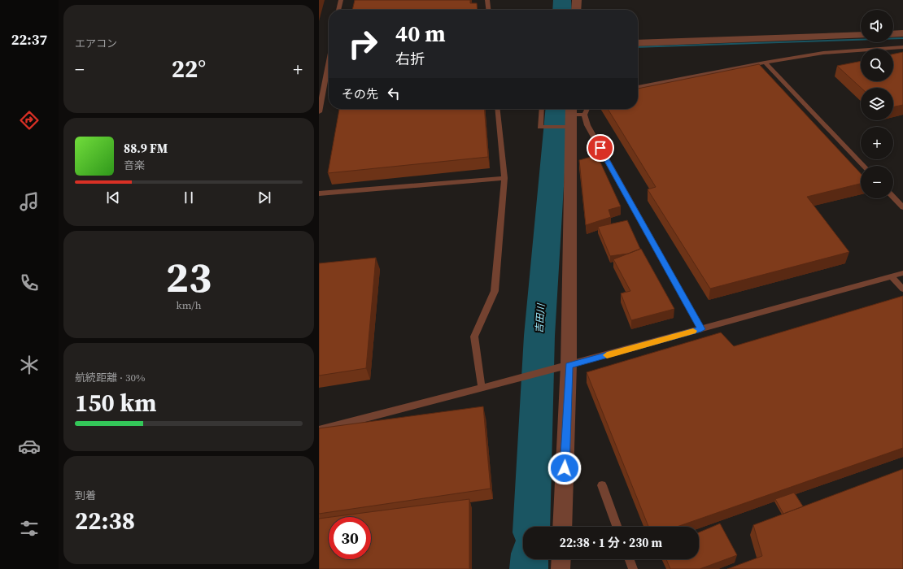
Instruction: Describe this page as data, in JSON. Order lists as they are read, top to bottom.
{
  "water": ["吉田川"],
  "page": {
    "tabs": "22:37",
    "tile": [
      "エアコン",
      ["23", "km/h"],
      ["航続距離 · 30%", "150 km"],
      ["到着", "22:38"]
    ],
    "map_buttons": ["+", "−"],
    "turn": ["40 m", "右折"],
    "heat": ["−", "22°", "+"],
    "then": "その先",
    "song": ["88.9 FM", "音楽"],
    "limit": "30",
    "trip": "22:38 · 1 分 · 230 m"
  }
}
